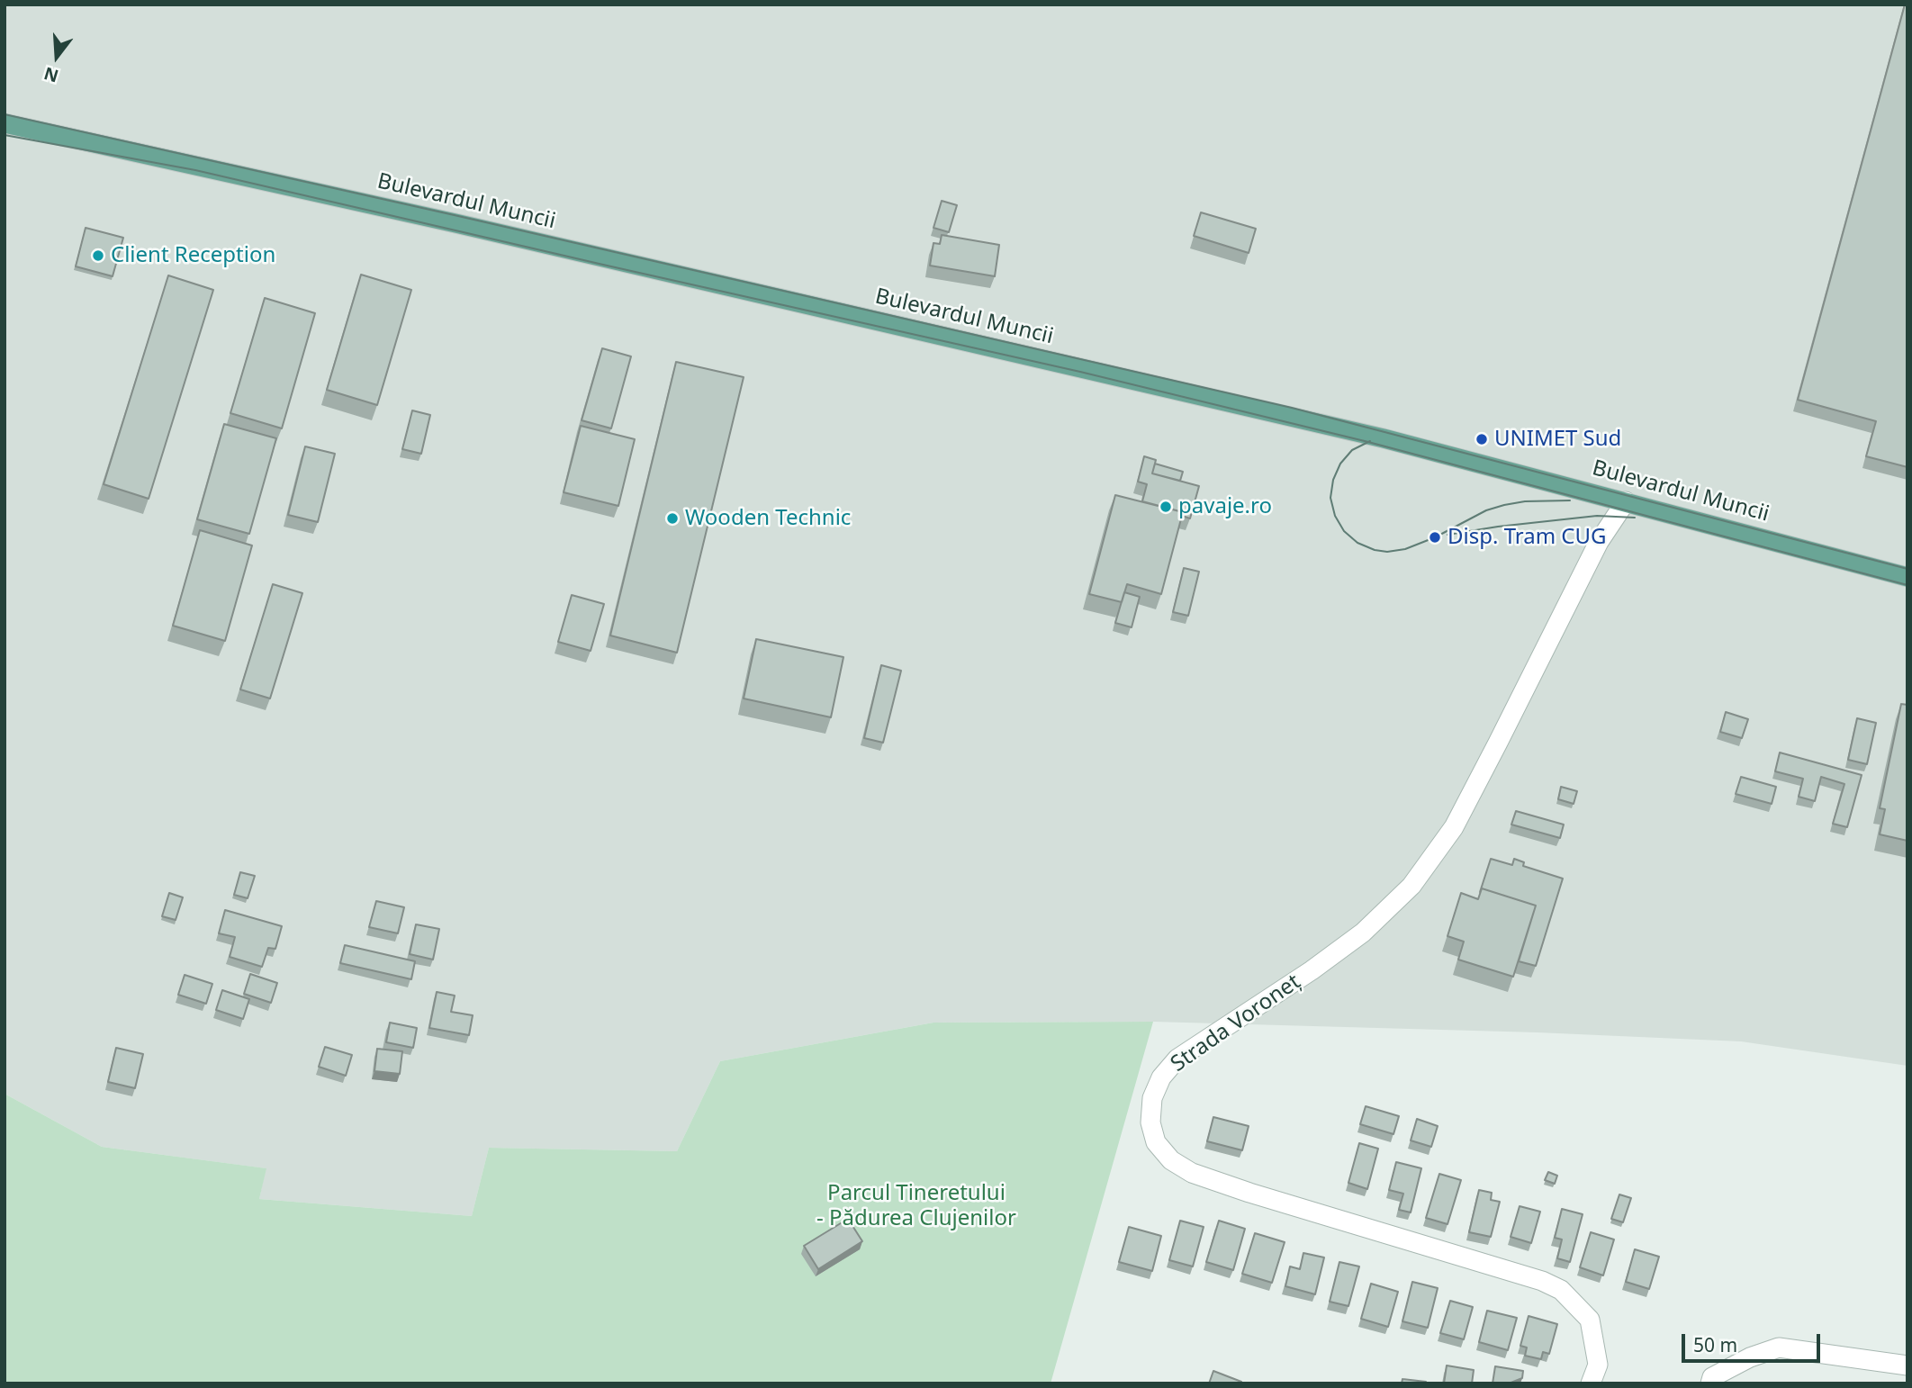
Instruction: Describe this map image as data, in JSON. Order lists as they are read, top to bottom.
{
  "streets": {
    "main road": ["Bulevardul Muncii"],
    "street": ["Strada Voroneț"]
  },
  "crossings": [
    ["Bulevardul Muncii", "Strada Voroneț"]
  ],
  "parks": ["Parcul Tineretului - Pădurea Clujenilor"],
  "places": [
    "Client Reception",
    "UNIMET Sud",
    "pavaje.ro",
    "Wooden Technic",
    "Disp. Tram CUG"
  ],
  "scale_bar": "50 m",
  "north": "bottom"
}
